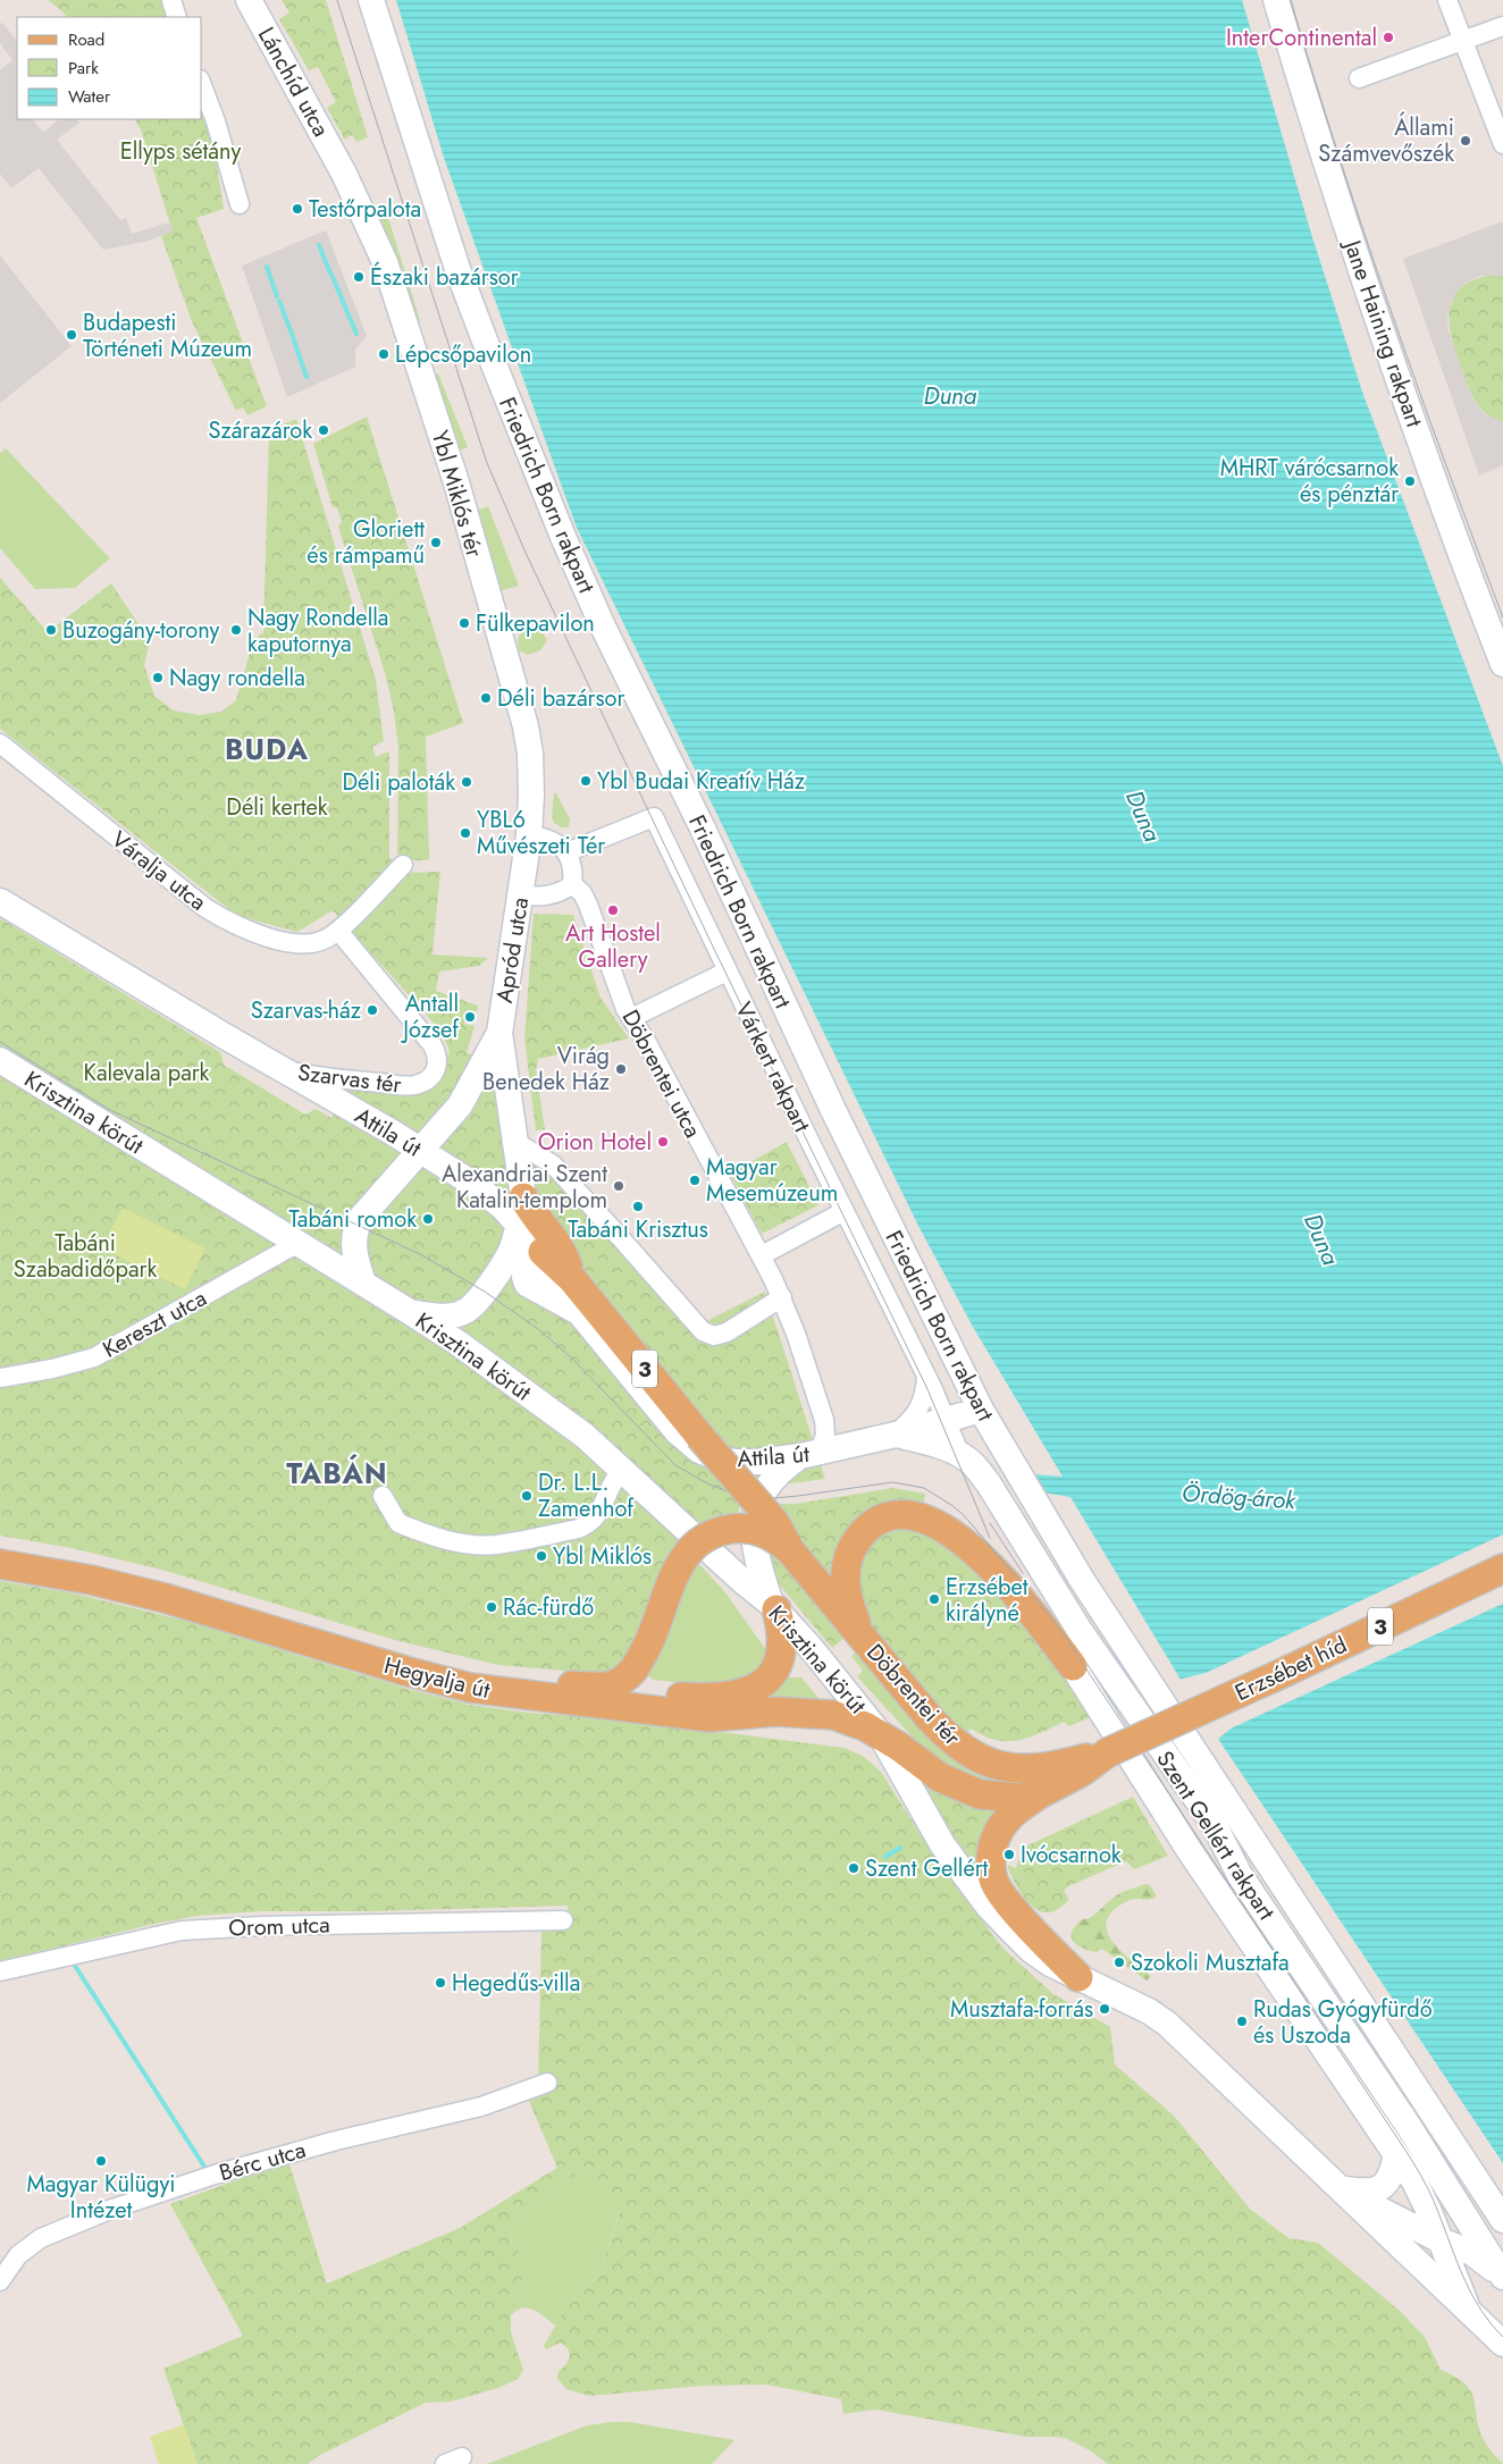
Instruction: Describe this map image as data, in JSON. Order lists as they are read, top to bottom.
{
  "streets": {
    "main road": [
      "Lánchíd utca",
      "Jane Haining rakpart",
      "Ybl Miklós tér",
      "Friedrich Born rakpart",
      "Apród utca",
      "Krisztina körút",
      "Attila út",
      "3",
      "Erzsébet híd",
      "Hegyalja út",
      "Döbrentei tér",
      "Szent Gellért rakpart"
    ],
    "street": [
      "Váralja utca",
      "Várkert rakpart",
      "Döbrentei utca",
      "Szarvas tér",
      "Kereszt utca",
      "Orom utca",
      "Bérc utca"
    ]
  },
  "crossings": [
    ["Lánchíd utca", "Ybl Miklós tér"],
    ["Ybl Miklós tér", "Apród utca"],
    ["Váralja utca", "Szarvas tér"],
    ["Apród utca", "Krisztina körút"],
    ["Apród utca", "Attila út"],
    ["Apród utca", "3"],
    ["Várkert rakpart", "Döbrentei utca"],
    ["Várkert rakpart", "Szent Gellért rakpart"],
    ["Döbrentei utca", "Attila út"],
    ["Szarvas tér", "Attila út"],
    ["Krisztina körút", "Attila út"],
    ["Krisztina körút", "Kereszt utca"],
    ["Krisztina körút", "3"],
    ["Krisztina körút", "Hegyalja út"],
    ["Krisztina körút", "Szent Gellért rakpart"],
    ["Attila út", "3"],
    ["3", "Erzsébet híd"],
    ["3", "Hegyalja út"],
    ["3", "Döbrentei tér"],
    ["3", "Szent Gellért rakpart"],
    ["Erzsébet híd", "Döbrentei tér"],
    ["Hegyalja út", "Szent Gellért rakpart"]
  ],
  "districts": ["BUDA", "TABÁN"],
  "water": ["Duna", "Ördög-árok"],
  "parks": [
    "Ellyps sétány",
    "Déli kertek",
    "Kalevala park",
    "Tabáni Szabadidőpark"
  ],
  "places": [
    "InterContinental",
    "Állami Számvevőszék",
    "Testőrpalota",
    "Északi bazársor",
    "Budapesti Történeti Múzeum",
    "Lépcsőpavilon",
    "Szárazárok",
    "MHRT várócsarnok és pénztár",
    "Gloriett és rámpamű",
    "Fülkepavilon",
    "Buzogány-torony",
    "Nagy Rondella kaputornya",
    "Nagy rondella",
    "Déli bazársor",
    "Ybl Budai Kreatív Ház",
    "Déli paloták",
    "YBL6 Művészeti Tér",
    "Art Hostel Gallery",
    "Szarvas-ház",
    "Antall József",
    "Virág Benedek Ház",
    "Orion Hotel",
    "Magyar Mesemúzeum",
    "Alexandriai Szent Katalin-templom",
    "Tabáni Krisztus",
    "Tabáni romok",
    "Dr. L.L. Zamenhof",
    "Ybl Miklós",
    "Erzsébet királyné",
    "Rác-fürdő",
    "Ivócsarnok",
    "Szent Gellért",
    "Szokoli Musztafa",
    "Hegedűs-villa",
    "Musztafa-forrás",
    "Rudas Gyógyfürdő és Uszoda",
    "Magyar Külügyi Intézet"
  ],
  "legend": ["Road", "Park", "Water"]
}
